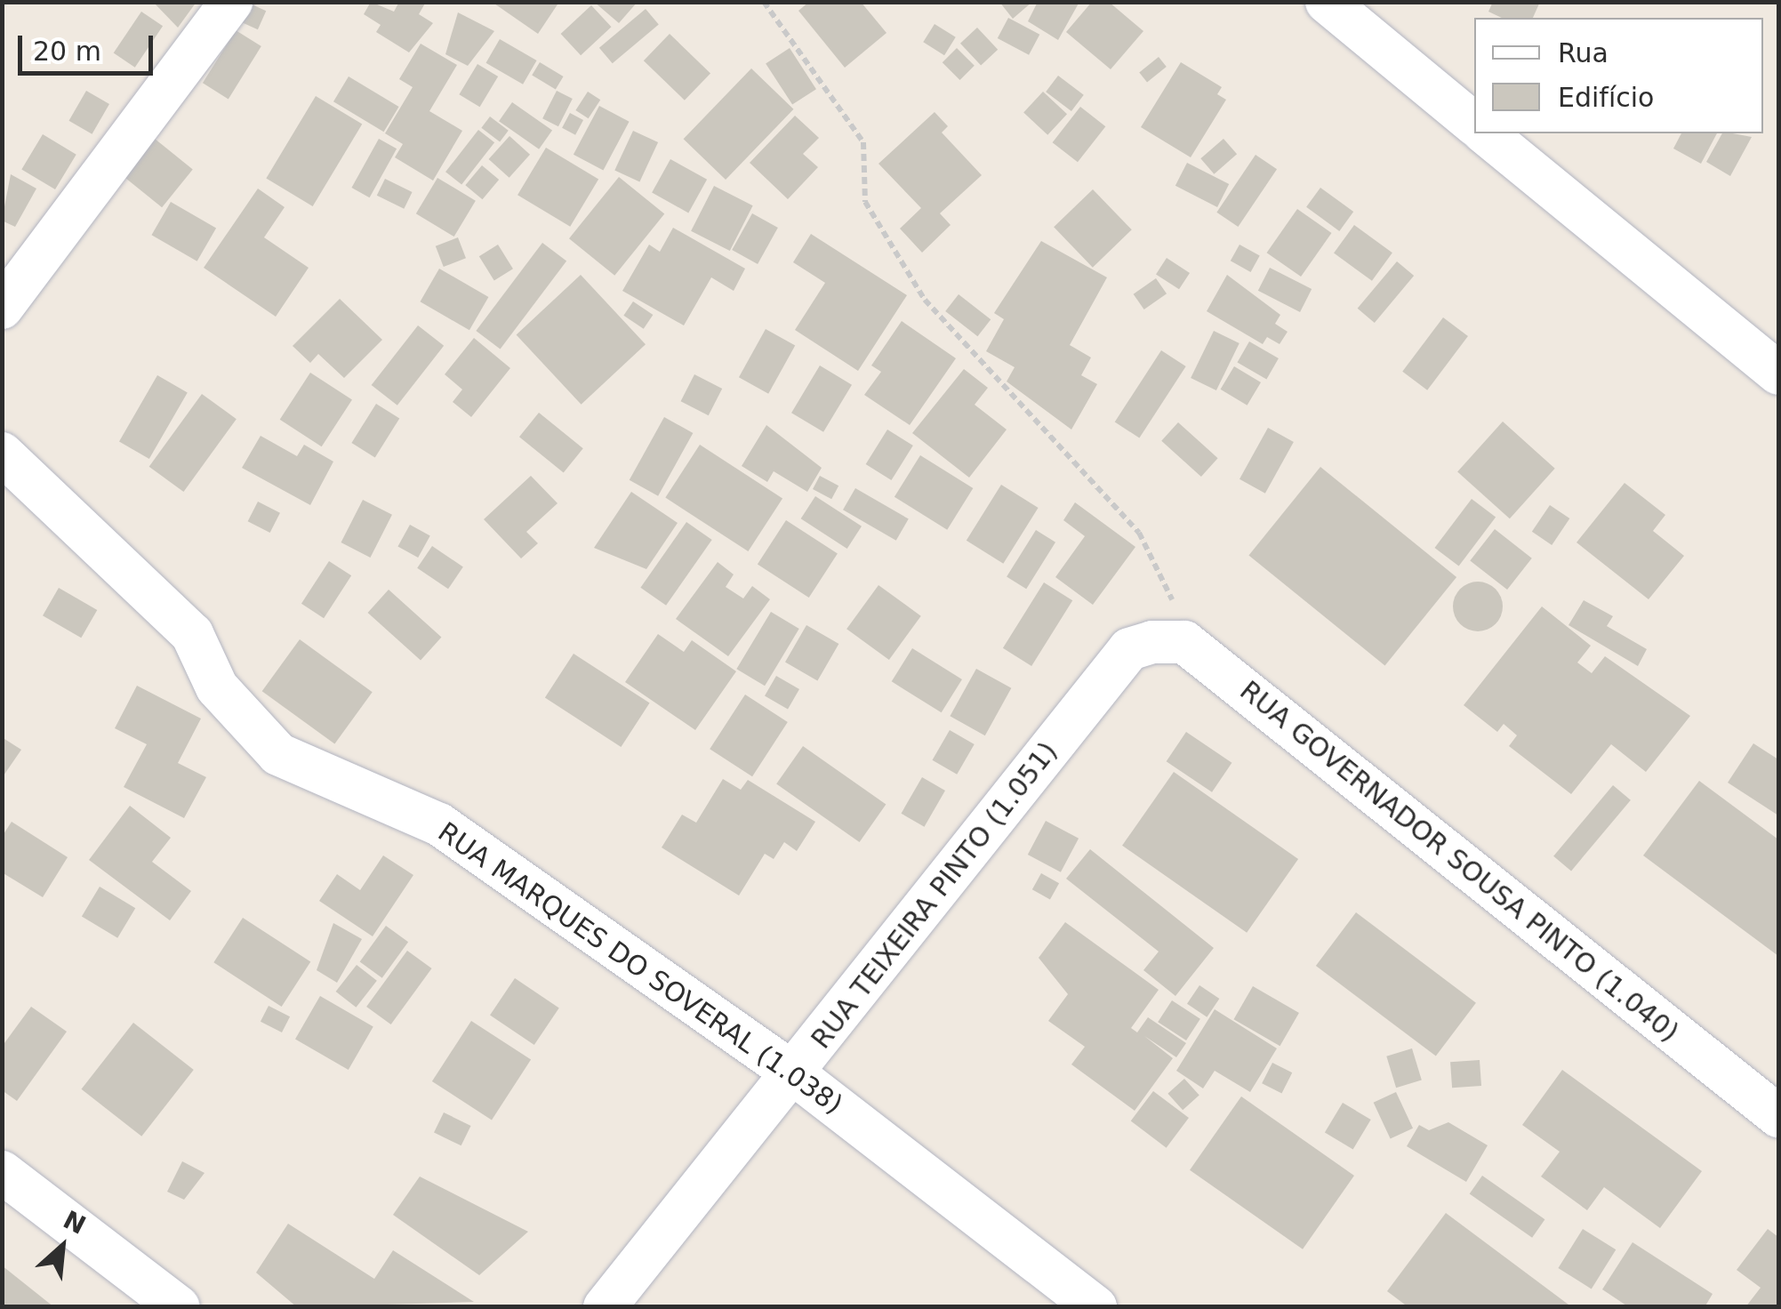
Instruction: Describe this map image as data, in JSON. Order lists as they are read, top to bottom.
{
  "streets": {
    "street": ["RUA GOVERNADOR SOUSA PINTO (1.040)", "RUA TEIXEIRA PINTO (1.051)", "RUA MARQUES DO SOVERAL (1.038)"]
  },
  "crossings": [
    ["RUA GOVERNADOR SOUSA PINTO (1.040)", "RUA TEIXEIRA PINTO (1.051)"],
    ["RUA TEIXEIRA PINTO (1.051)", "RUA MARQUES DO SOVERAL (1.038)"]
  ],
  "legend": ["Rua", "Edifício"],
  "scale_bar": "20 m",
  "north": "top right"
}
